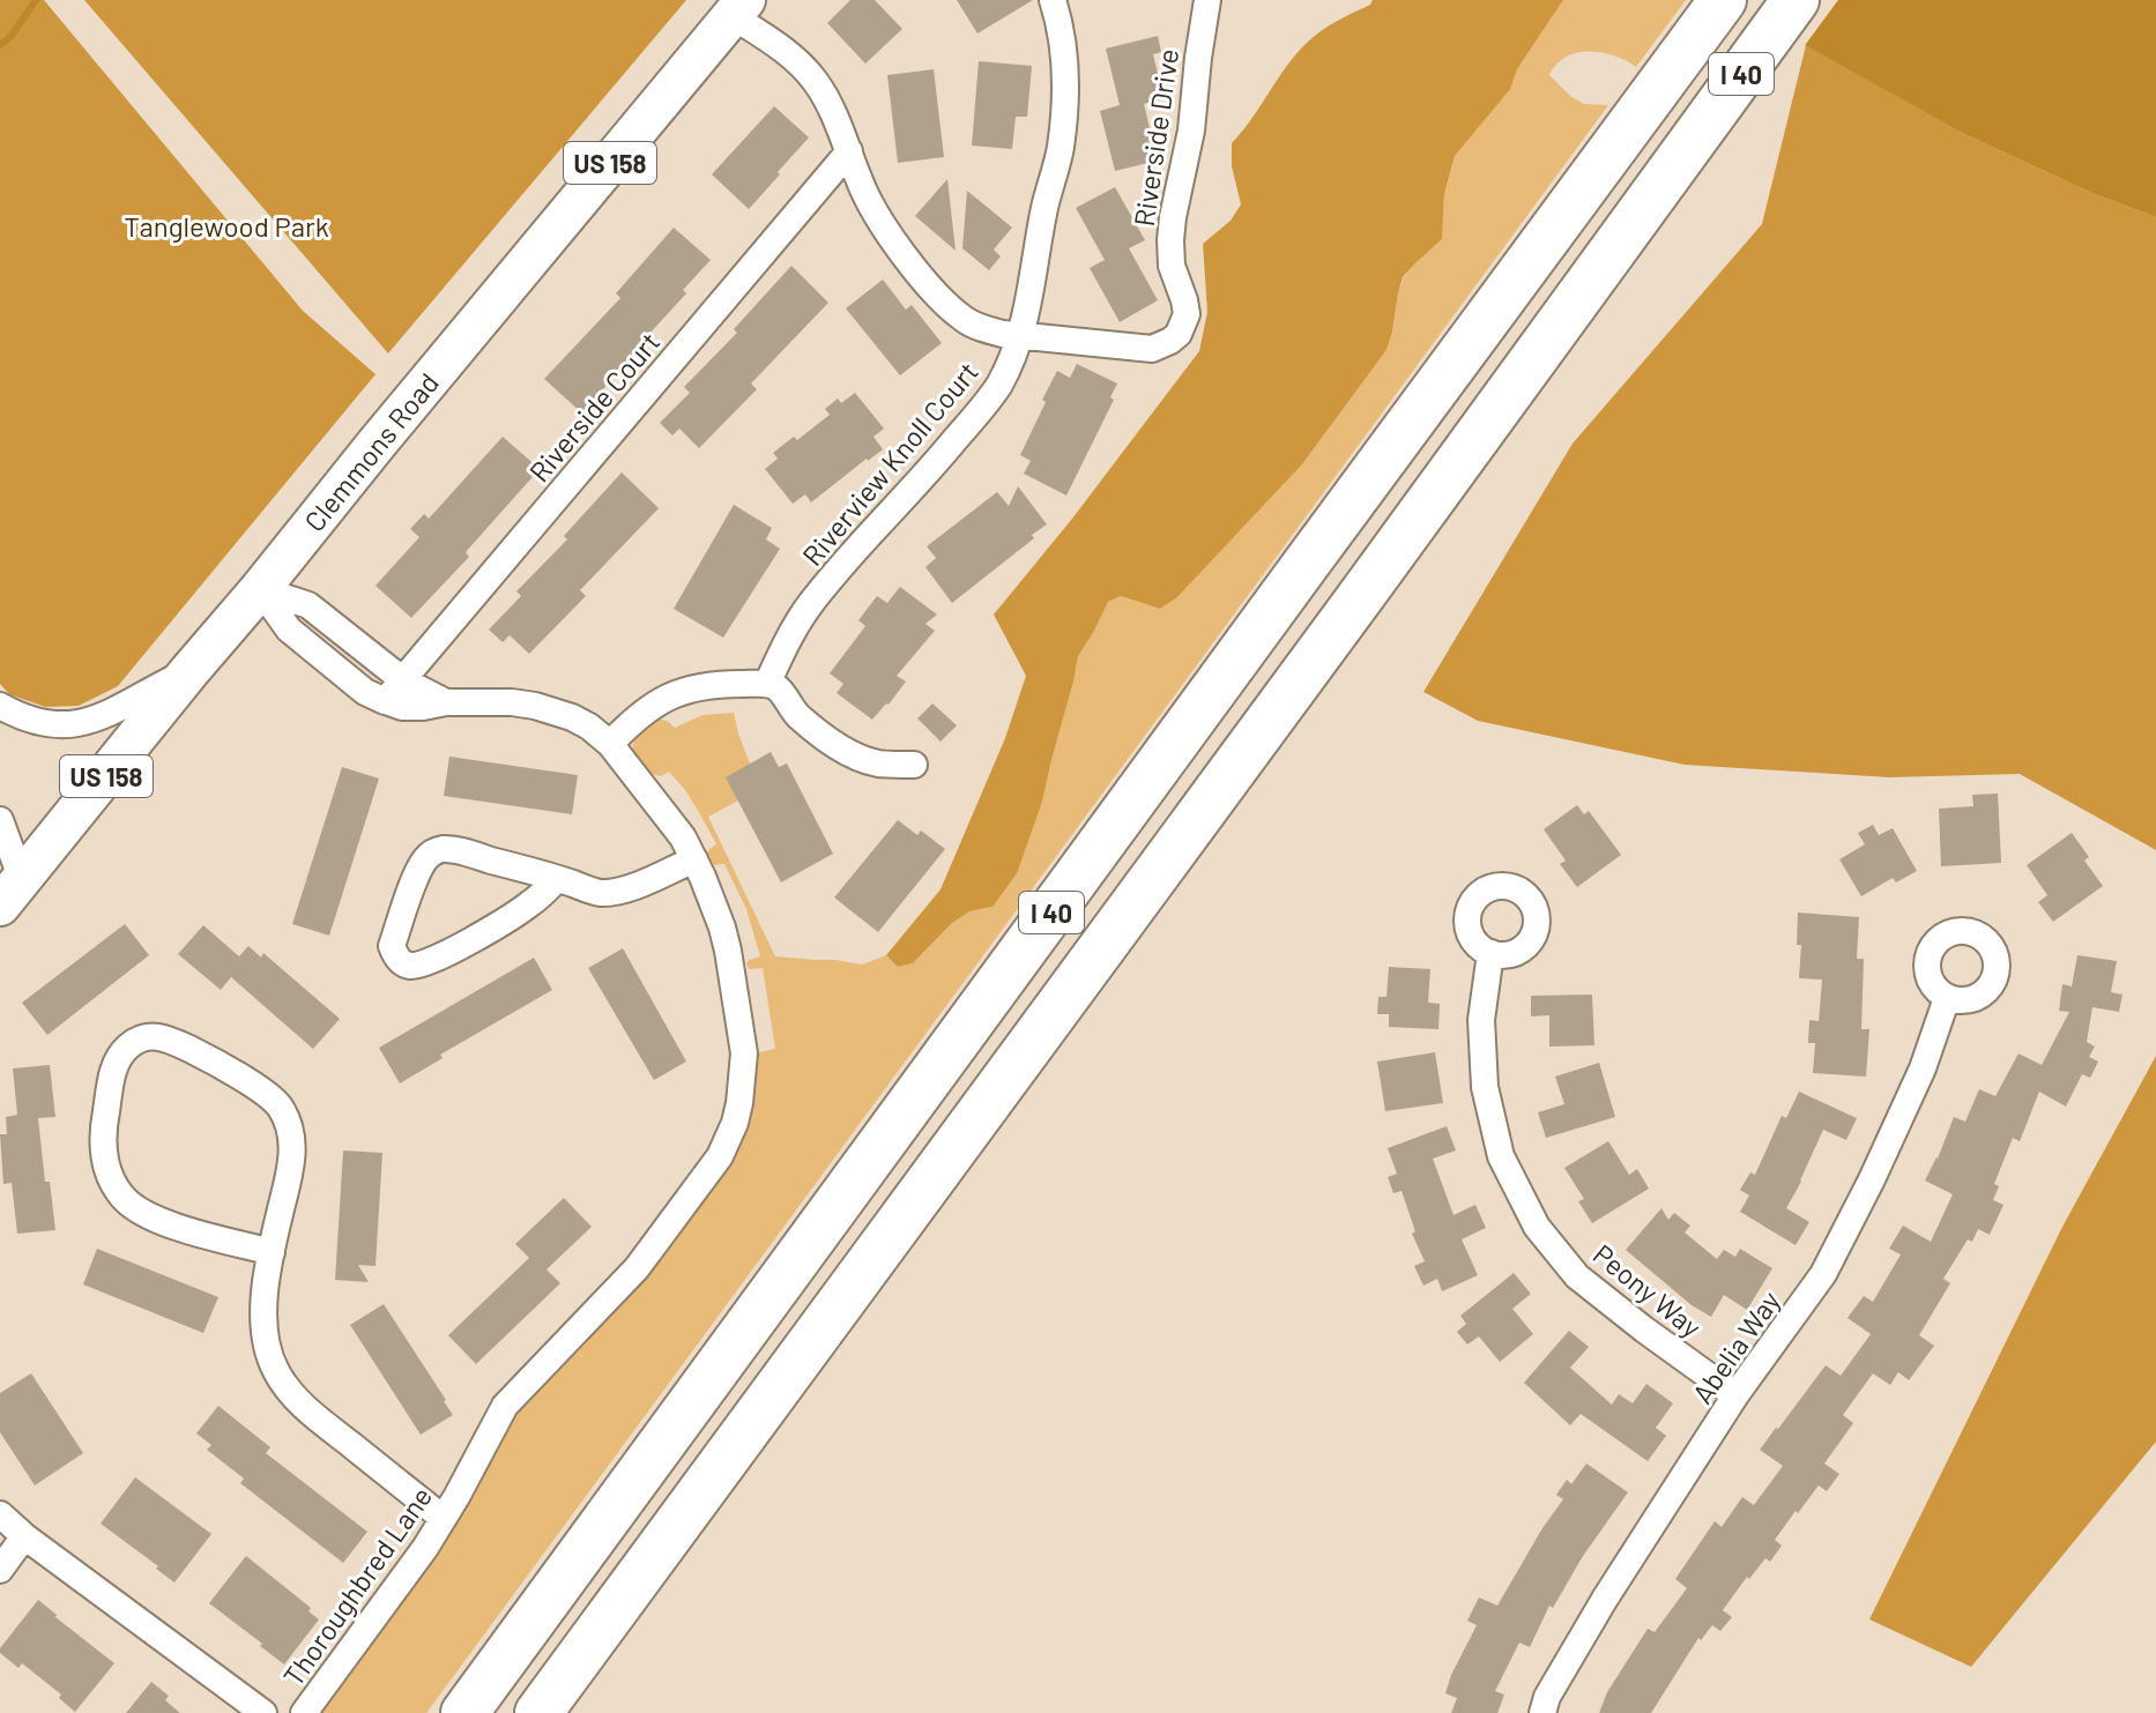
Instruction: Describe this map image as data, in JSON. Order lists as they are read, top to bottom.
{
  "streets": {
    "highway": ["I 40"],
    "main road": ["US 158", "Clemmons Road"],
    "street": [
      "Riverside Drive",
      "Riverside Court",
      "Riverview Knoll Court",
      "Peony Way",
      "Abelia Way",
      "Thoroughbred Lane"
    ]
  },
  "crossings": [
    ["Riverside Drive", "Riverside Court"],
    ["Riverside Drive", "Clemmons Road"],
    ["Riverside Drive", "Riverview Knoll Court"],
    ["Riverside Court", "Thoroughbred Lane"],
    ["Clemmons Road", "Thoroughbred Lane"],
    ["Peony Way", "Abelia Way"]
  ],
  "parks": ["Tanglewood Park"]
}
